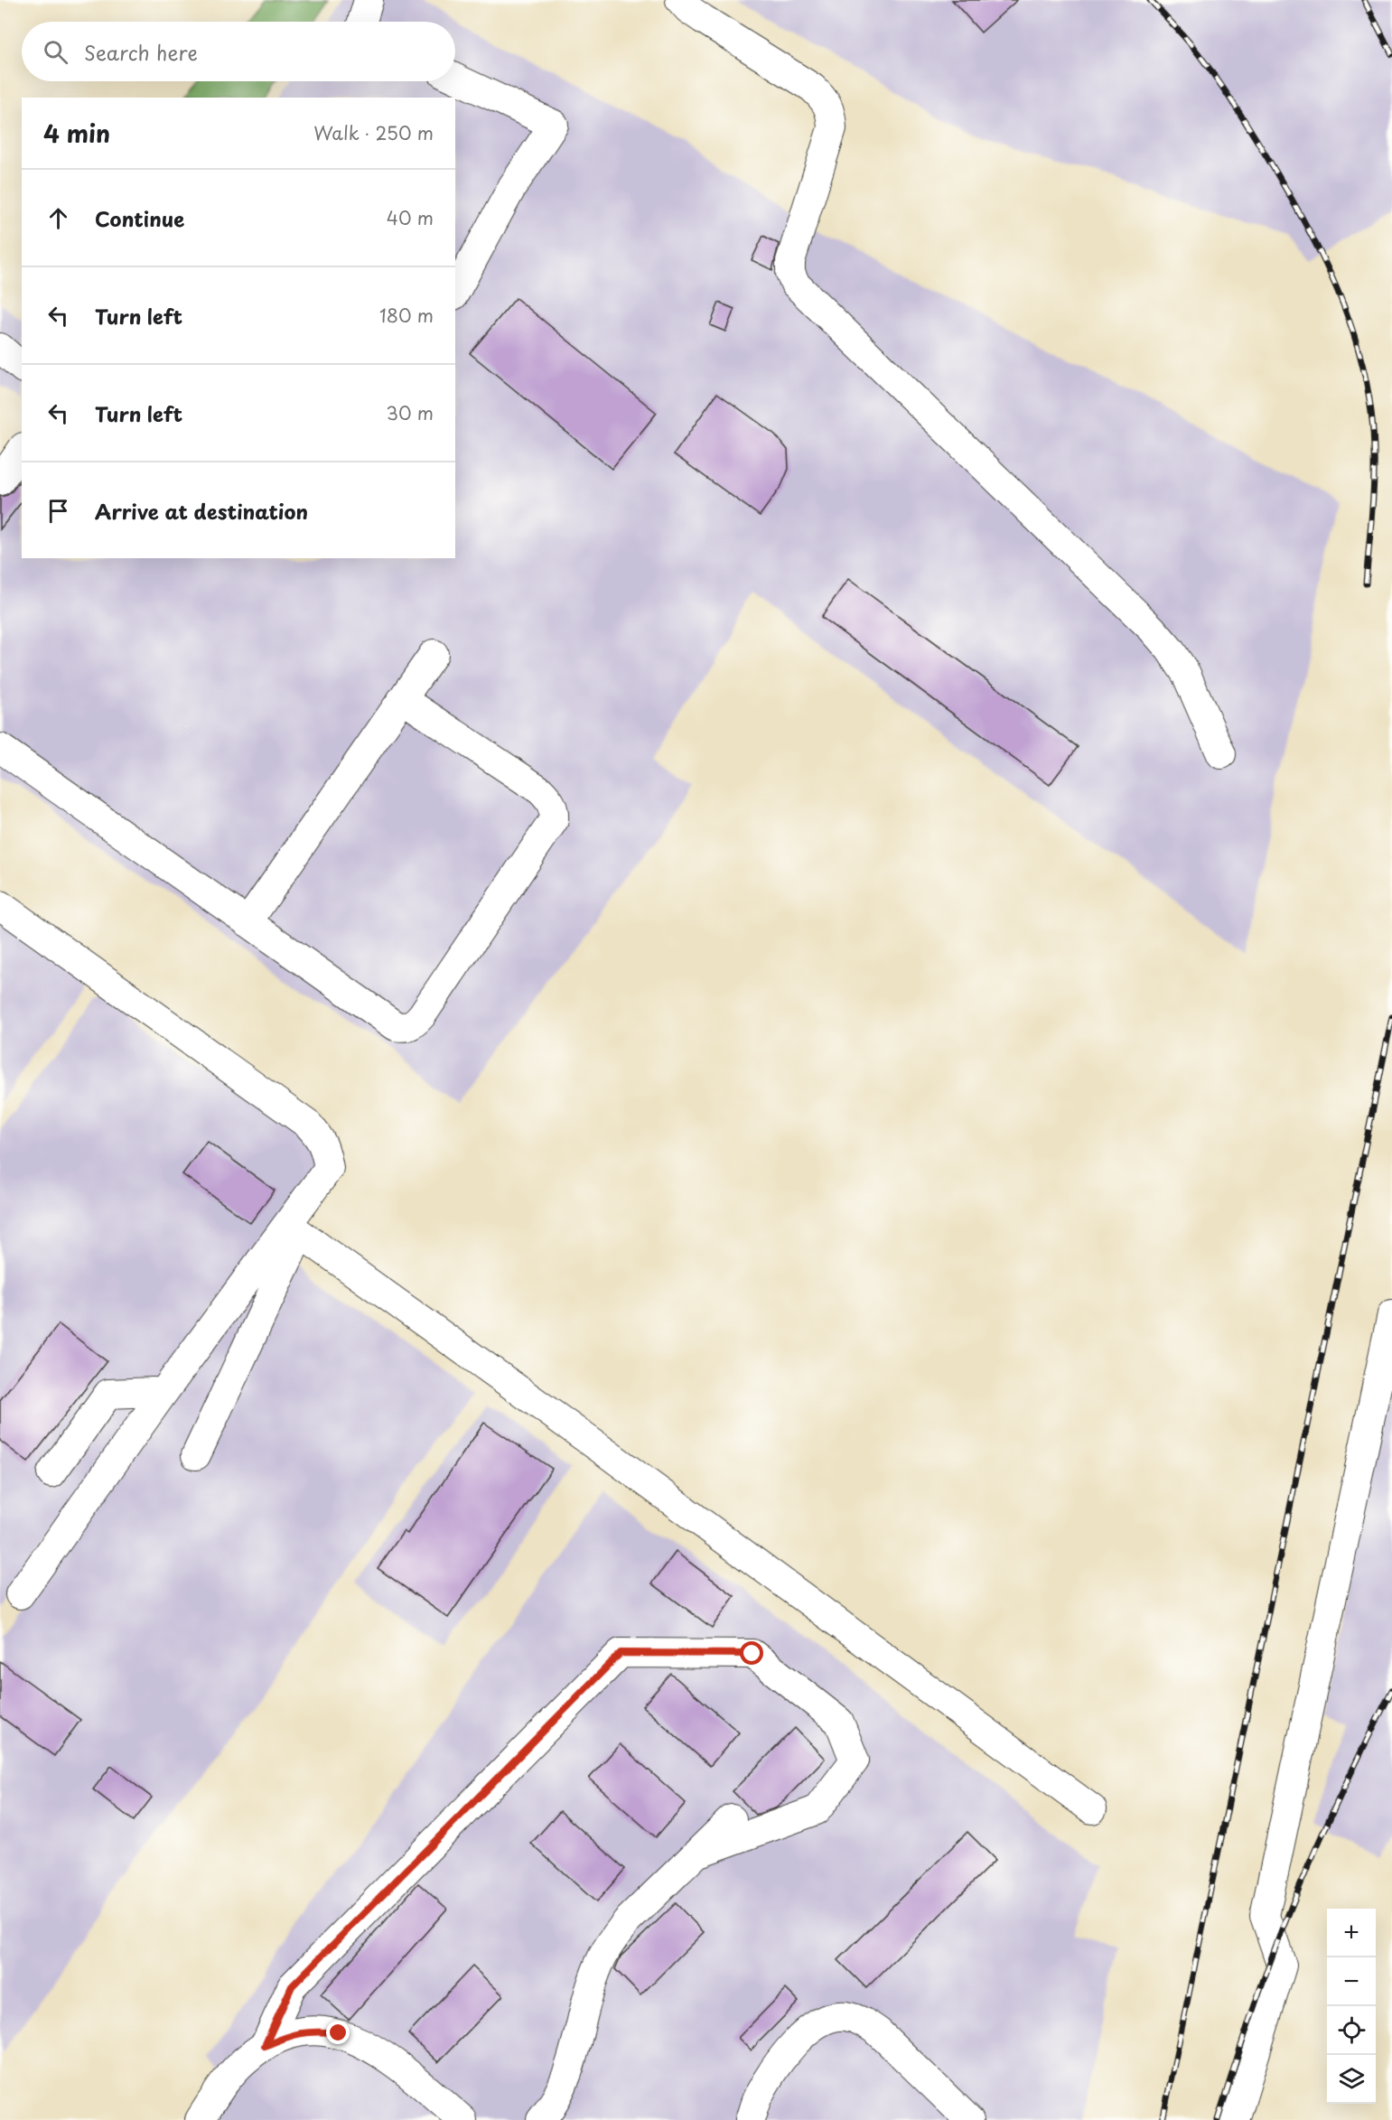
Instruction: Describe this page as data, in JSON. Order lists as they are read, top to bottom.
{
  "page": {
    "search": "Search here",
    "heading": ["4 min", "Walk · 250 m"],
    "list": [
      ["Continue", "40 m"],
      ["Turn left", "180 m"],
      ["Turn left", "30 m"],
      "Arrive at destination"
    ],
    "map_buttons": ["+", "−"]
  }
}
